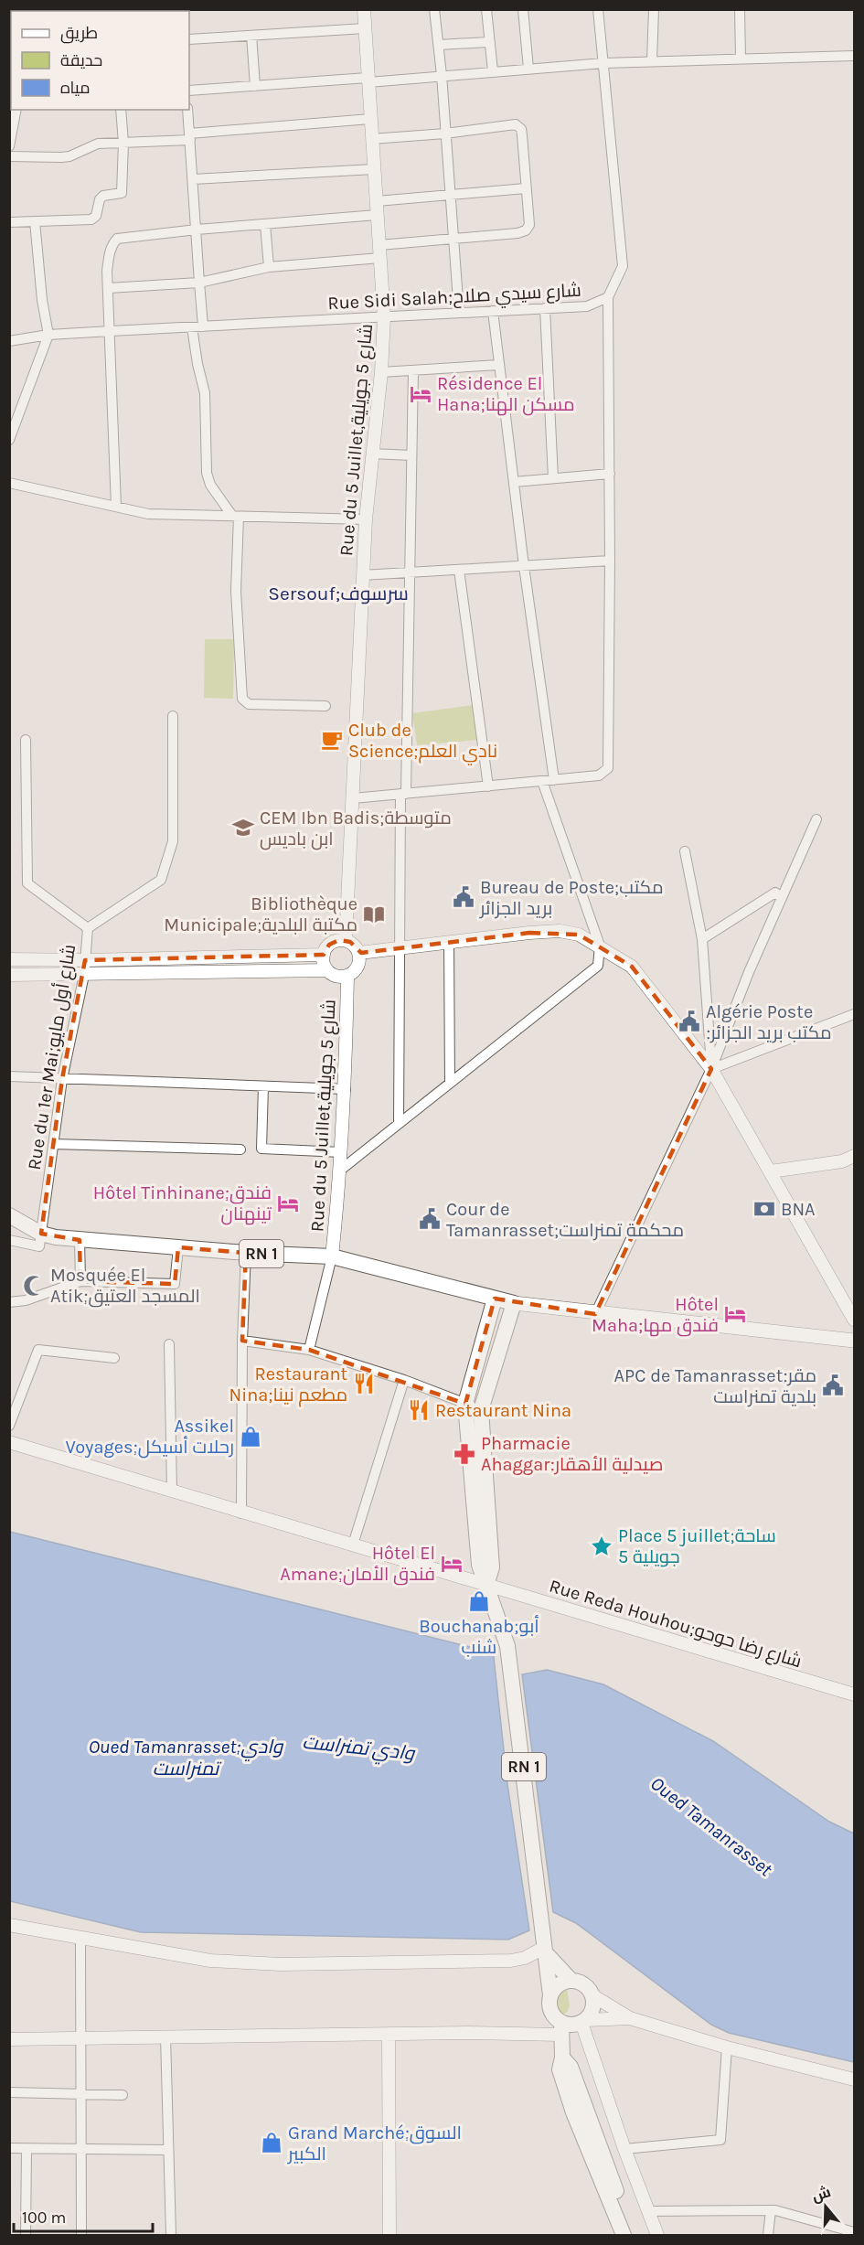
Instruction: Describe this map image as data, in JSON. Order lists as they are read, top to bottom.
{
  "streets": {
    "main road": ["RN 1"],
    "street": [
      "Rue Sidi Salah;شارع سيدي صلاح",
      "Rue du 5 Juillet,شارع 5 جويلية",
      "Rue du 1er Mai;شارع أول مايو",
      "Rue Reda Houhou;شارع رضا حوحو"
    ]
  },
  "crossings": [
    ["Rue Sidi Salah;شارع سيدي صلاح", "Rue du 5 Juillet,شارع 5 جويلية"],
    ["Rue du 5 Juillet,شارع 5 جويلية", "RN 1"],
    ["Rue du 1er Mai;شارع أول مايو", "RN 1"],
    ["RN 1", "Rue Reda Houhou;شارع رضا حوحو"]
  ],
  "districts": ["Sersouf;سرسوف"],
  "water": ["Oued Tamanrasset;وادي تمنراست", "وادي تمنراست", "Oued Tamanrasset"],
  "places": {
    "hotel": [
      "Résidence El Hana;مسكن الهنا",
      "Hôtel Tinhinane;فندق تينهنان",
      "Hôtel Maha;فندق مها",
      "Hôtel El Amane;فندق الأمان"
    ],
    "cafe": ["Club de Science;نادي العلم"],
    "school or university": ["CEM Ibn Badis;متوسطة ابن باديس"],
    "public building": [
      "Bureau de Poste;مكتب بريد الجزائر",
      "Algérie Poste ;مكتب بريد الجزائر",
      "Cour de Tamanrasset;محكمة تمنراست",
      "APC de Tamanrasset;مقر بلدية تمنراست"
    ],
    "library": ["Bibliothèque Municipale;مكتبة البلدية"],
    "bank": ["BNA"],
    "mosque": ["Mosquée El Atik;المسجد العتيق"],
    "restaurant": ["Restaurant Nina;مطعم نينا", "Restaurant Nina"],
    "shop": ["Assikel Voyages;رحلات أسيكل", "Bouchanab;أبو شنب", "Grand Marché;السوق الكبير"],
    "pharmacy": ["Pharmacie Ahaggar;صيدلية الأهقار"],
    "place": ["Place 5 juillet;ساحة 5 جويلية"]
  },
  "legend": ["طريق", "حديقة", "مياه"],
  "scale_bar": "100 m",
  "north": "top"
}
